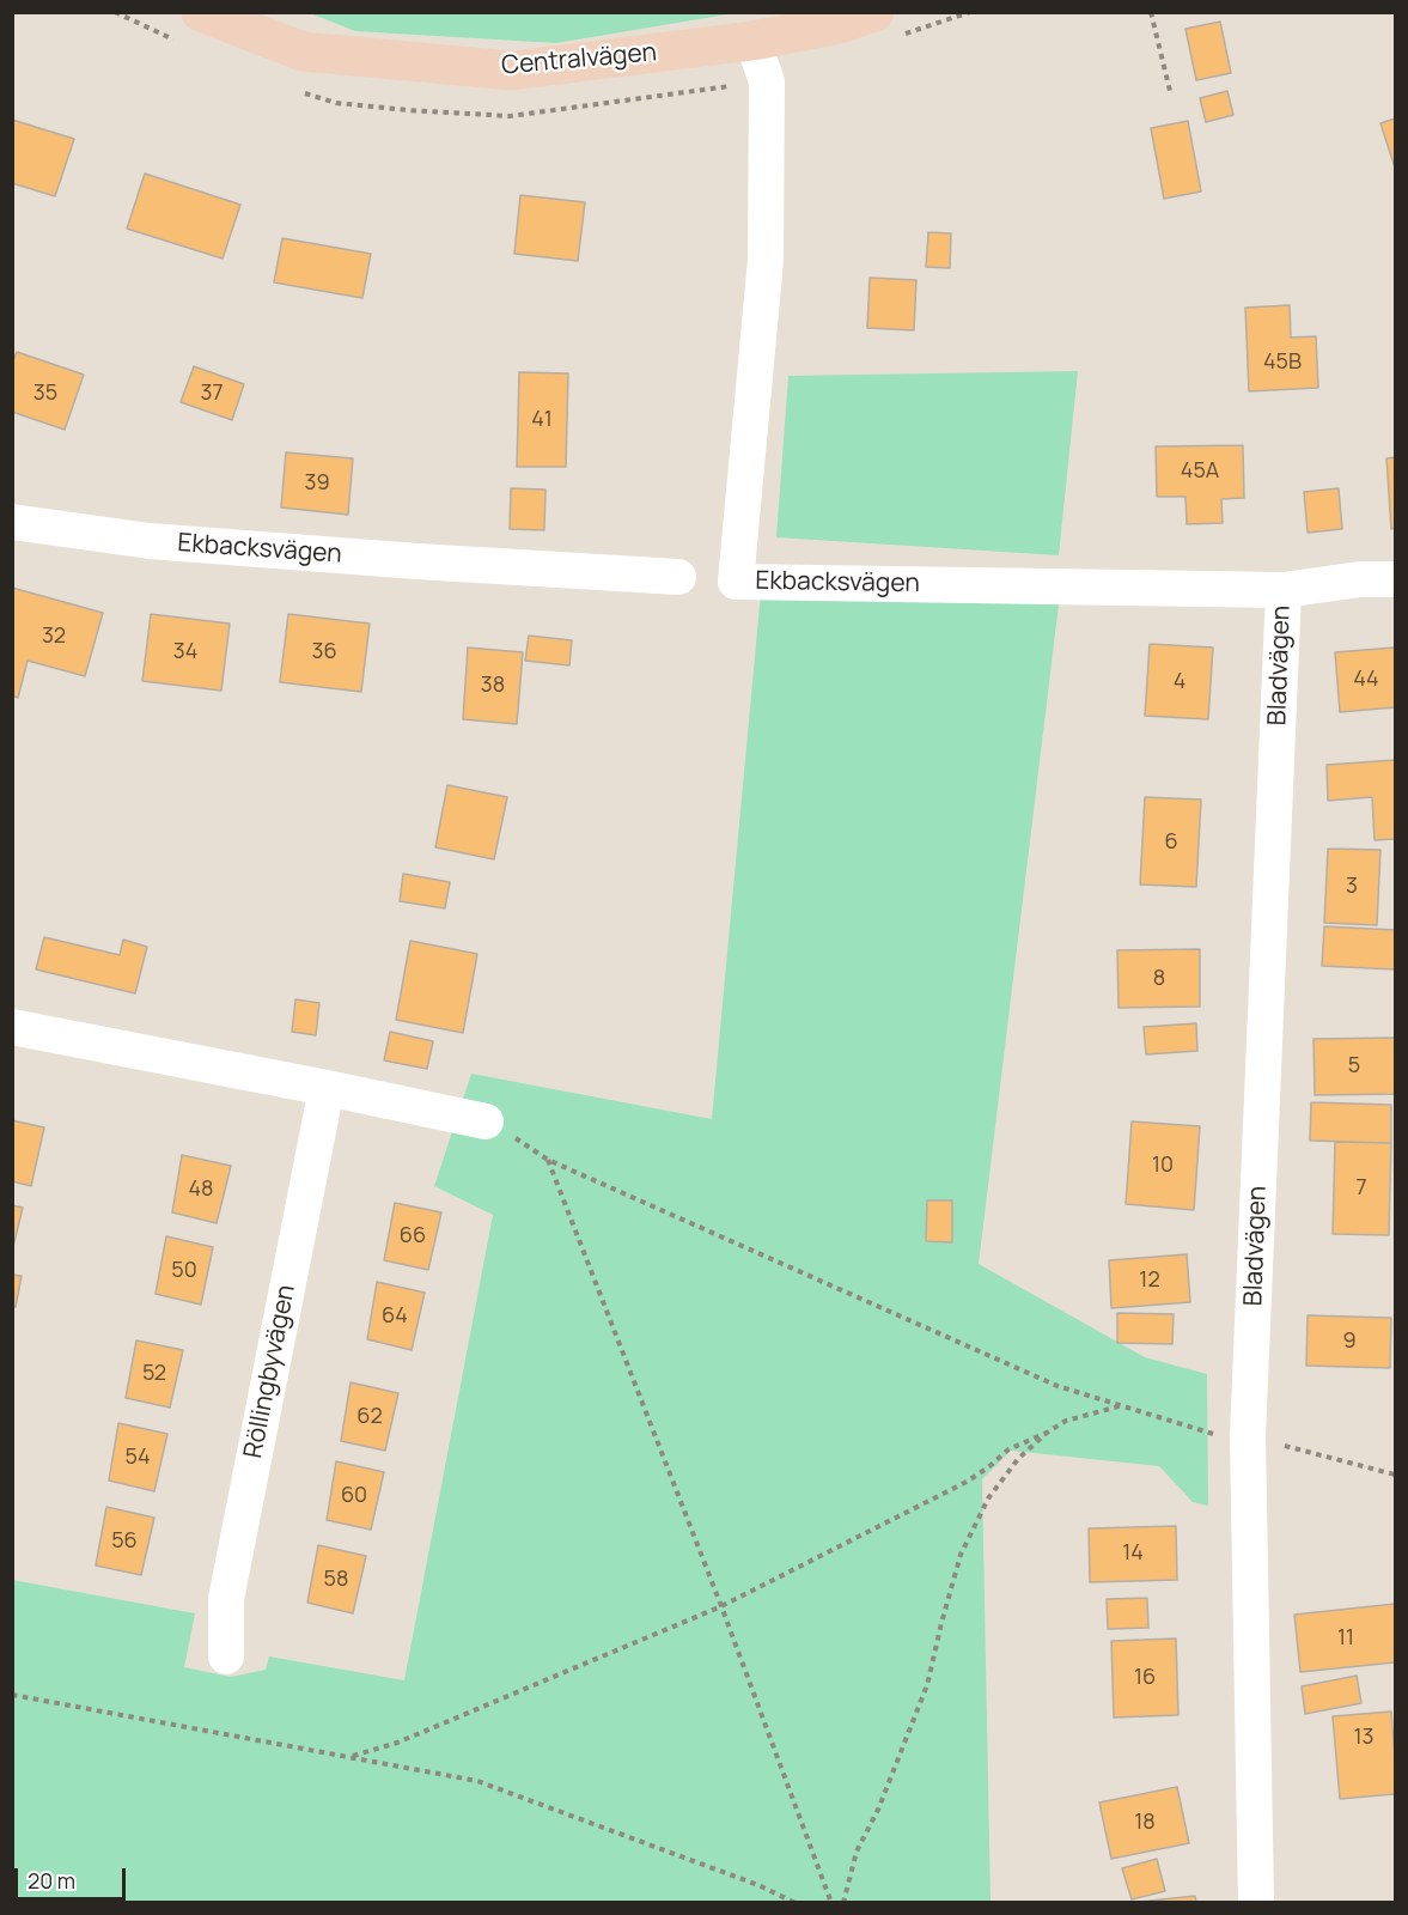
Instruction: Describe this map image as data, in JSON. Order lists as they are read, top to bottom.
{
  "streets": {
    "street": [
      "Centralvägen",
      "Ekbacksvägen",
      "Bladvägen",
      "Röllingbyvägen"
    ]
  },
  "crossings": [
    ["Centralvägen", "Ekbacksvägen"],
    ["Ekbacksvägen", "Bladvägen"]
  ],
  "house_numbers": [
    "45B",
    "35",
    "37",
    "41",
    "45A",
    "39",
    "32",
    "34",
    "36",
    "44",
    "4",
    "38",
    "6",
    "3",
    "8",
    "5",
    "10",
    "7",
    "48",
    "66",
    "50",
    "12",
    "64",
    "9",
    "52",
    "62",
    "54",
    "60",
    "56",
    "14",
    "58",
    "11",
    "16",
    "13",
    "18"
  ],
  "scale_bar": "20 m"
}
